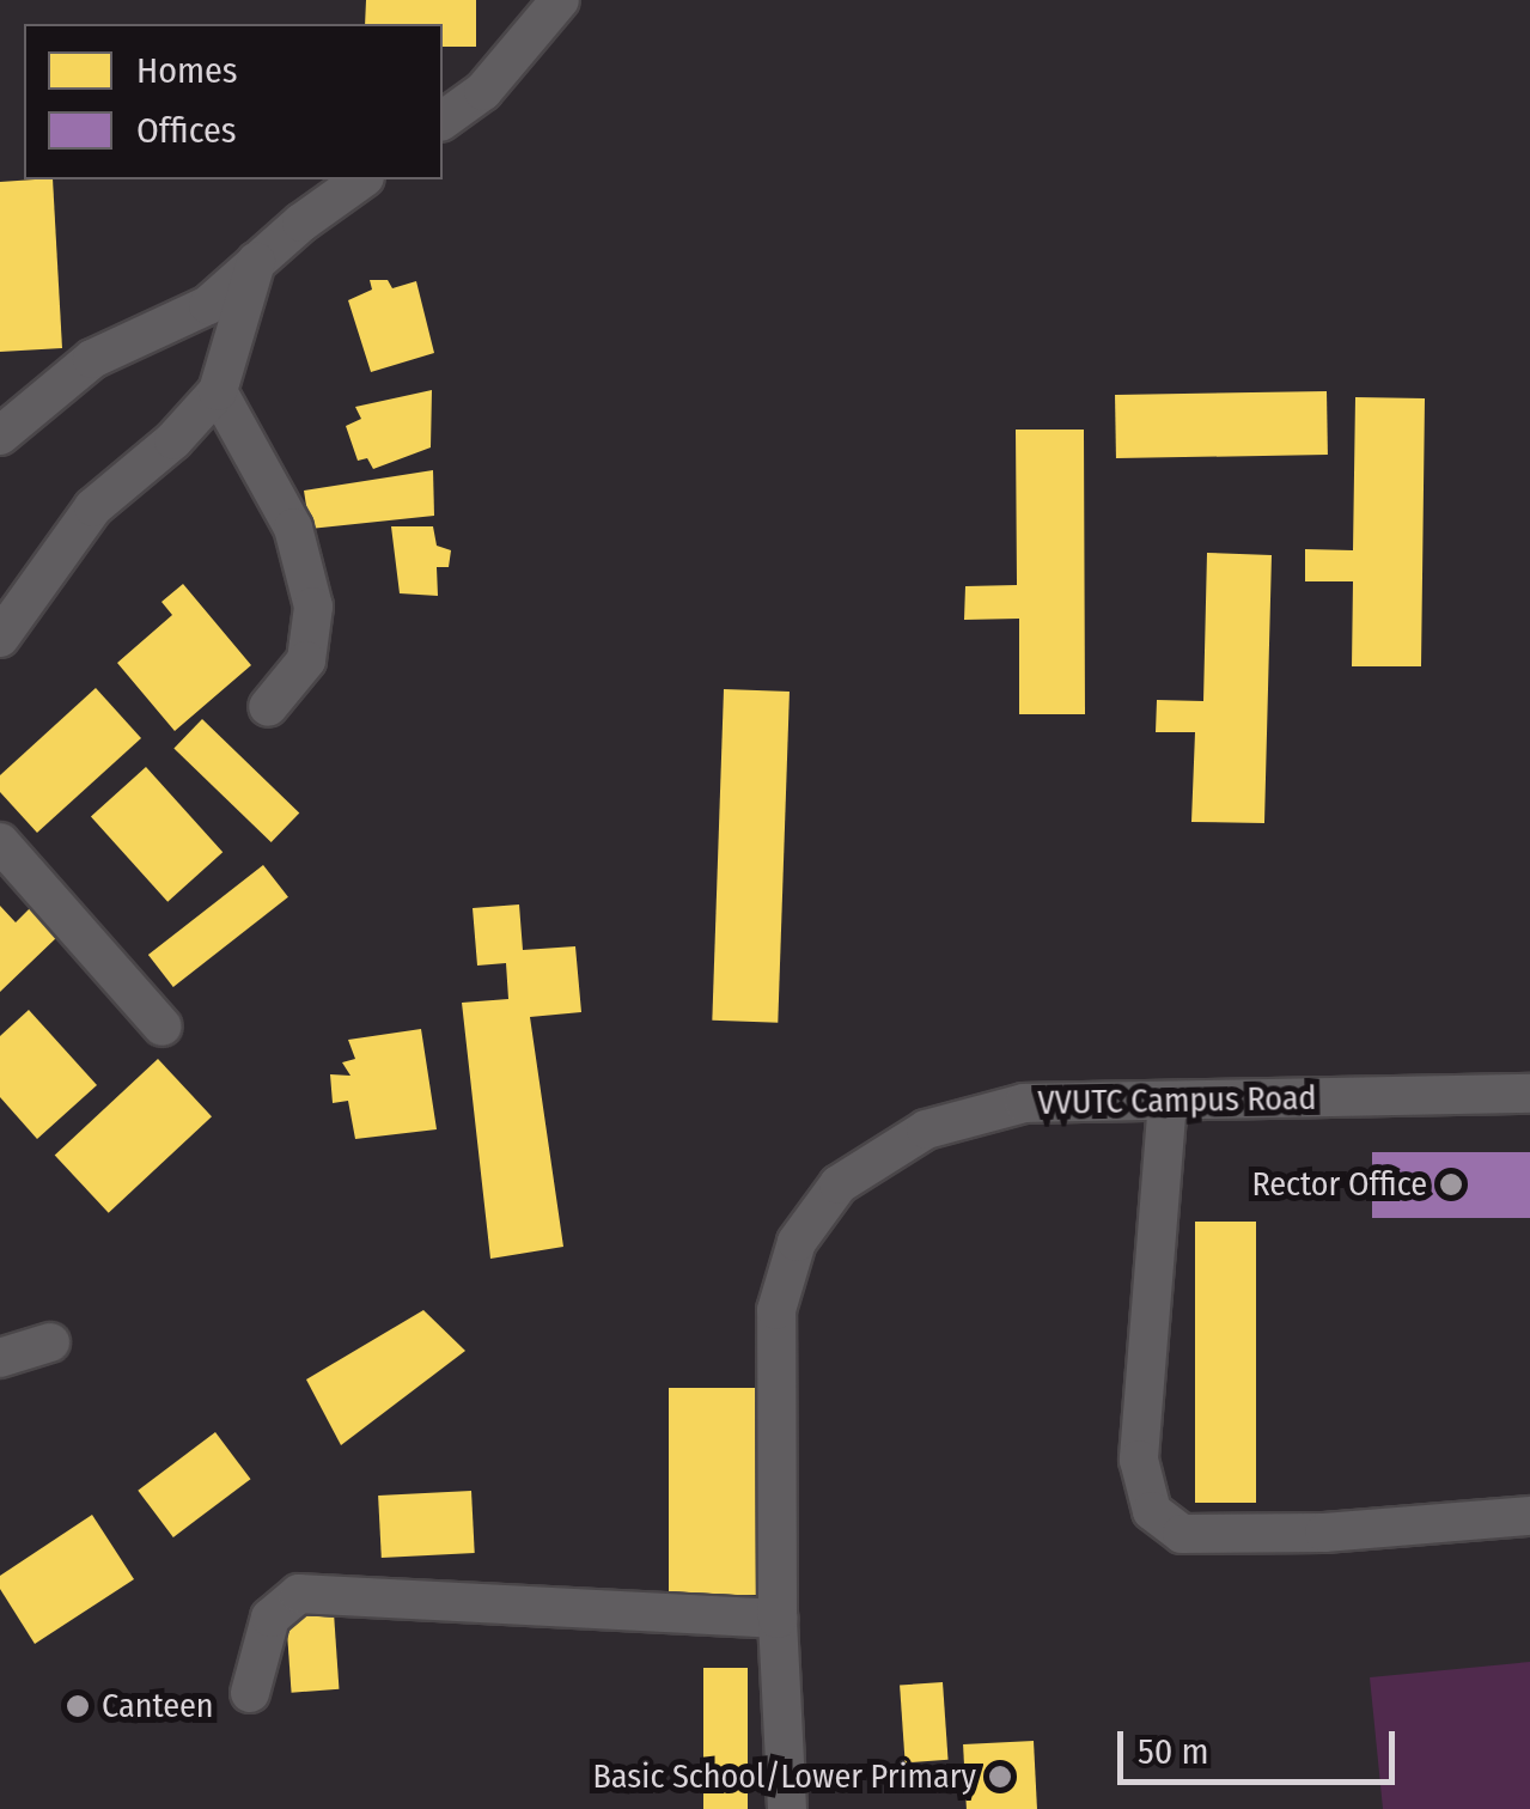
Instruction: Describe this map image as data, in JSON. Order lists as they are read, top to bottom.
{
  "streets": {
    "street": ["VVUTC Campus Road"]
  },
  "places": ["Rector Office", "Canteen", "Basic School/Lower Primary"],
  "legend": ["Homes", "Offices"],
  "scale_bar": "50 m"
}
